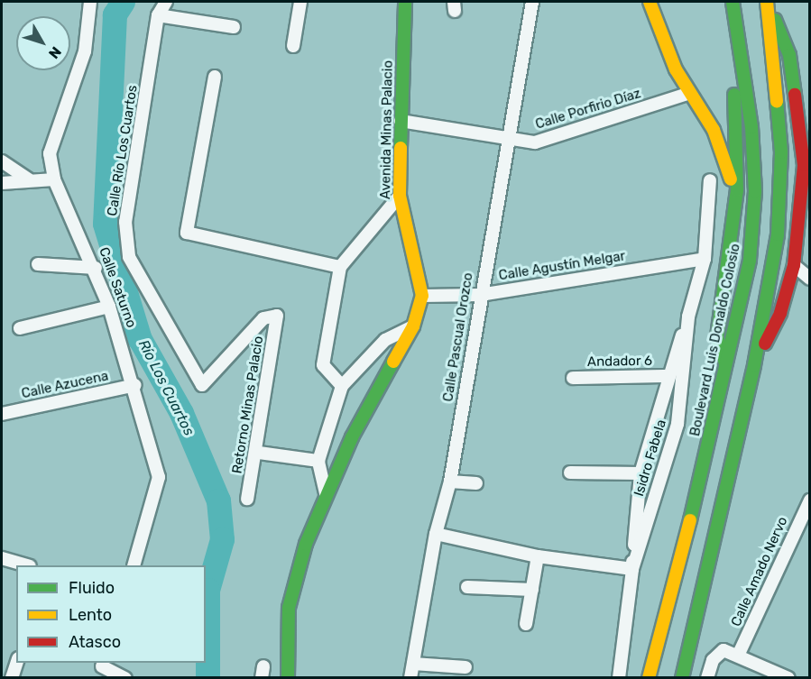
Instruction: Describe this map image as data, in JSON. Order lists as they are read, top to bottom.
{
  "streets": {
    "main road": ["Avenida Minas Palacio", "Boulevard Luis Donaldo Colosio"],
    "street": [
      "Calle Porfirio Díaz",
      "Calle Río Los Cuartos",
      "Calle Agustín Melgar",
      "Calle Saturno",
      "Calle Pascual Orozco",
      "Andador 6",
      "Calle Azucena",
      "Retorno Minas Palacio",
      "Isidro Fabela",
      "Calle Amado Nervo"
    ]
  },
  "crossings": [
    ["Calle Porfirio Díaz", "Avenida Minas Palacio"],
    ["Calle Porfirio Díaz", "Calle Pascual Orozco"],
    ["Avenida Minas Palacio", "Calle Agustín Melgar"],
    ["Calle Río Los Cuartos", "Retorno Minas Palacio"],
    ["Calle Agustín Melgar", "Calle Pascual Orozco"],
    ["Calle Agustín Melgar", "Isidro Fabela"],
    ["Calle Saturno", "Calle Azucena"]
  ],
  "water": ["Río Los Cuartos"],
  "legend": ["Fluido", "Lento", "Atasco"],
  "north": "bottom right"
}
